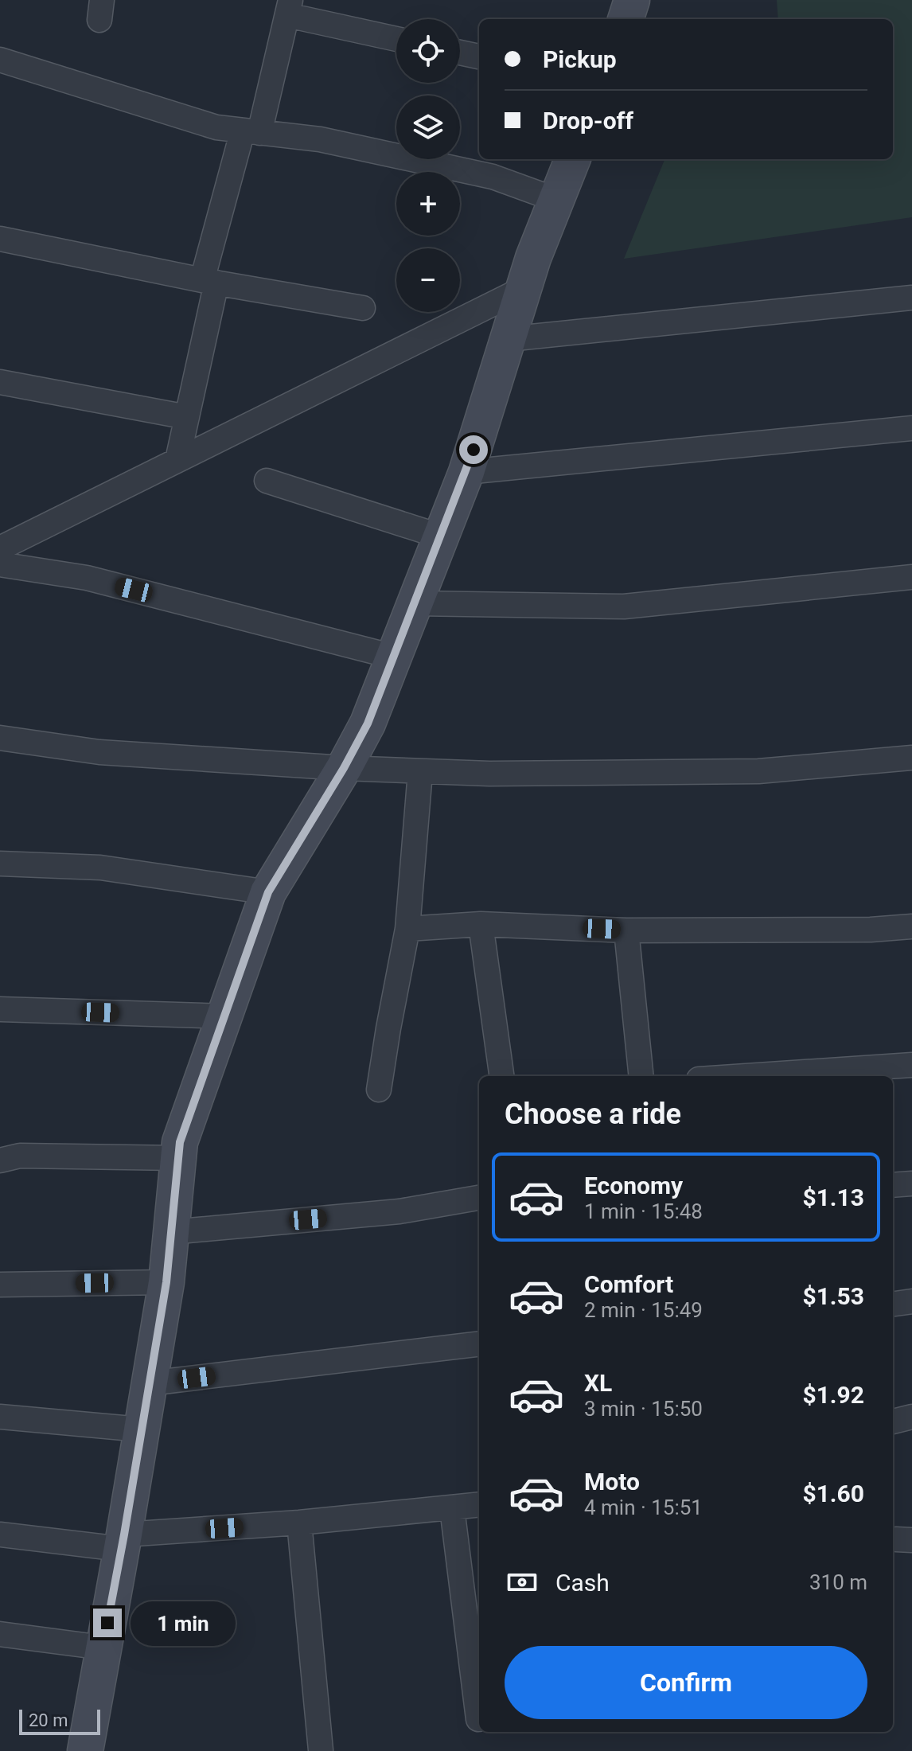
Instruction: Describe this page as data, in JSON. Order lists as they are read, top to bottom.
{
  "scale_bar": "20 m",
  "page": {
    "map_buttons": ["+", "−"],
    "banner": ["Pickup", "Drop-off"],
    "heading": "Choose a ride",
    "list": [
      {
        "name": "Economy",
        "note": "1 min · 15:48",
        "value": "$1.13"
      },
      {
        "name": "Comfort",
        "note": "2 min · 15:49",
        "value": "$1.53"
      },
      {
        "name": "XL",
        "note": "3 min · 15:50",
        "value": "$1.92"
      },
      {
        "name": "Moto",
        "note": "4 min · 15:51",
        "value": "$1.60"
      }
    ],
    "pay": ["Cash", "310 m"],
    "bubble": "1 min",
    "buttons": "Confirm",
    "scale": "20 m"
  }
}
